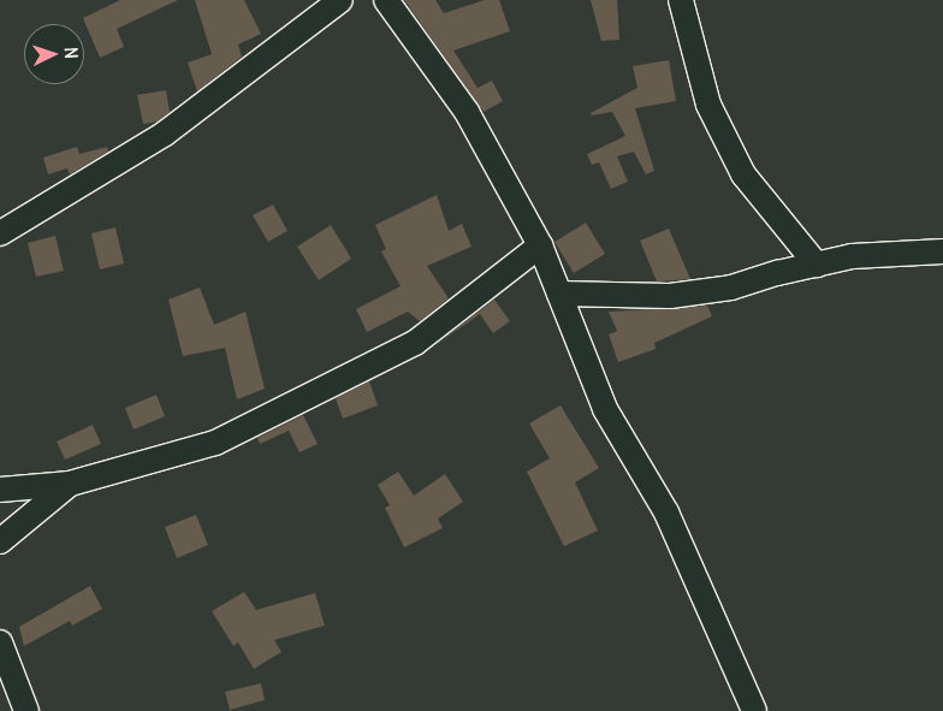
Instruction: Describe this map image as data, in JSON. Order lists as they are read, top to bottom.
{
  "north": "right"
}
